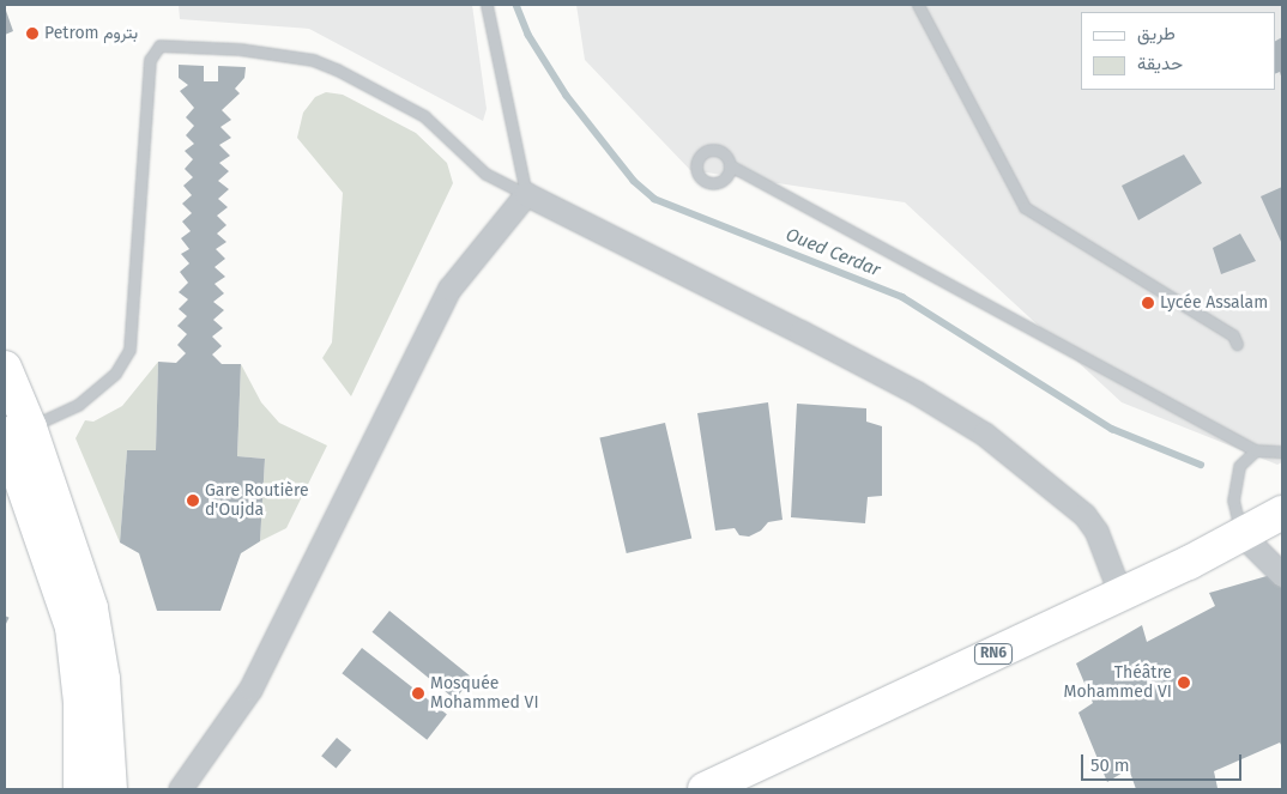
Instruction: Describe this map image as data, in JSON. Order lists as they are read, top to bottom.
{
  "streets": {
    "main road": ["RN6"]
  },
  "water": ["Oued Cerdar"],
  "places": [
    "Petrom بتروم",
    "Lycée Assalam",
    "Gare Routière d'Oujda",
    "Théâtre Mohammed VI",
    "Mosquée Mohammed VI"
  ],
  "legend": ["طريق", "حديقة"],
  "scale_bar": "50 m"
}
